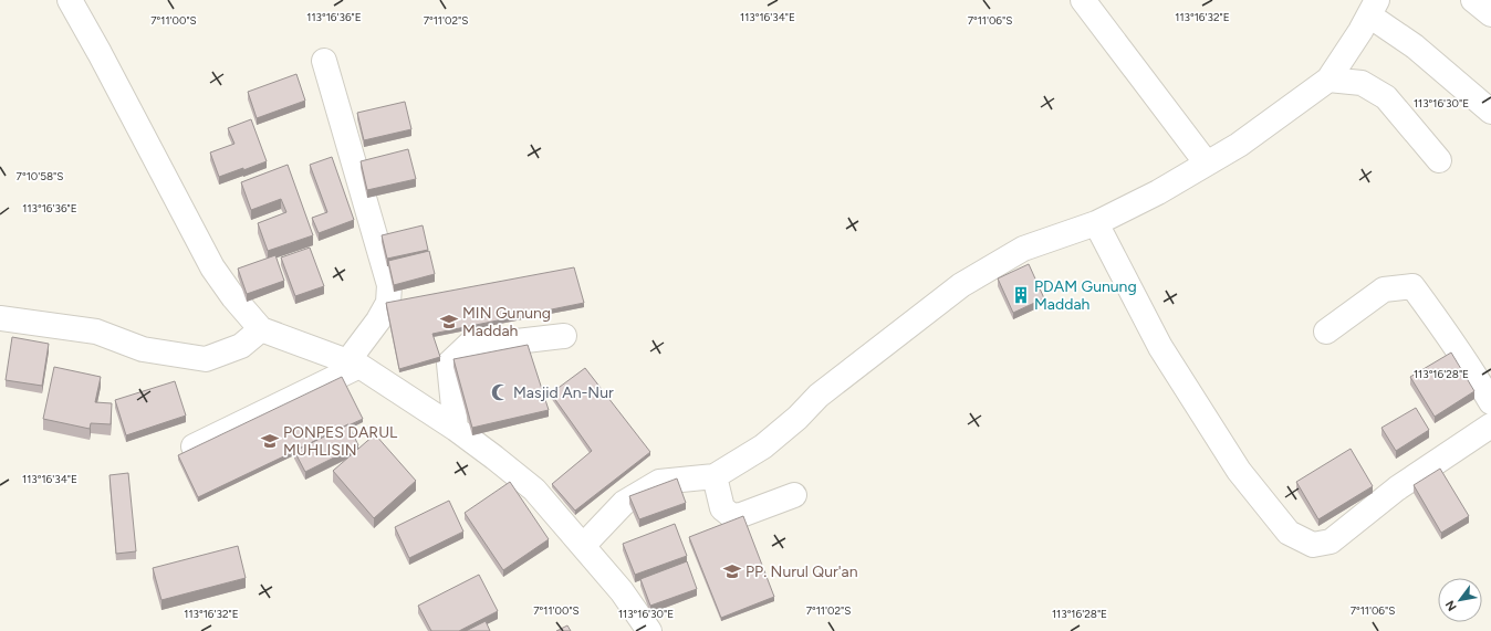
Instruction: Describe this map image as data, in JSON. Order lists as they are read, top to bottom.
{
  "places": {
    "building": ["PDAM Gunung Maddah"],
    "school or university": ["MIN Gunung Maddah", "PONPES DARUL MUHLISIN", "PP. Nurul Qur'an"],
    "mosque": ["Masjid An-Nur"]
  },
  "north": "bottom left",
  "coordinates": [
    "113°16'32\"E",
    "113°16'36\"E",
    "113°16'34\"E",
    "7°11'00\"S",
    "7°11'02\"S",
    "7°11'06\"S",
    "113°16'30\"E",
    "7°10'58\"S",
    "113°16'28\"E"
  ]
}
